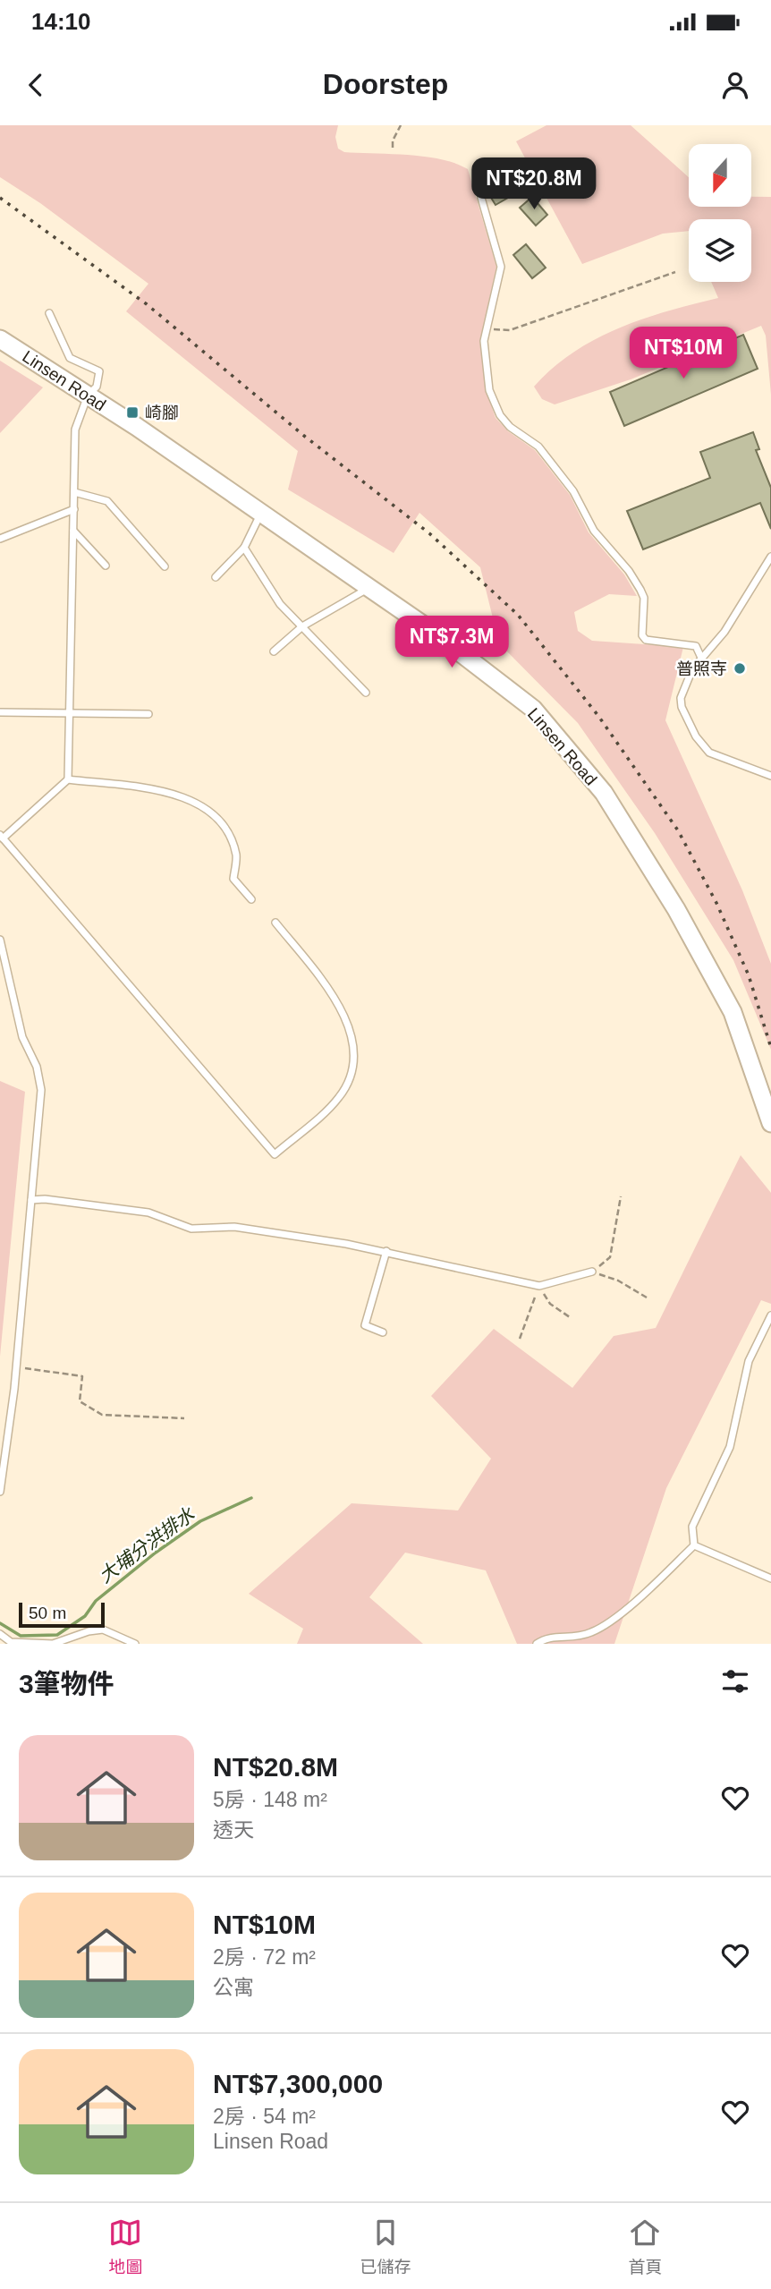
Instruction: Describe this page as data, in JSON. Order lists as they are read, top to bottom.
{
  "streets": {
    "main road": ["Linsen Road"]
  },
  "water": ["大埔分洪排水"],
  "places": {
    "transit": ["崎腳"],
    "other": ["普照寺"]
  },
  "scale_bar": "50 m",
  "north": "bottom",
  "page": {
    "status": "14:10",
    "header": "Doorstep",
    "price": ["NT$20.8M", "NT$10M", "NT$7.3M"],
    "scale": "50 m",
    "heading": "3筆物件",
    "list": [
      {
        "name": "NT$20.8M",
        "note": "5房 · 148 m² · 透天"
      },
      {
        "name": "NT$10M",
        "note": "2房 · 72 m² · 公寓"
      },
      {
        "name": "NT$7,300,000",
        "note": "2房 · 54 m² · Linsen Road"
      }
    ],
    "tabs": ["地圖", "已儲存", "首頁"]
  }
}
